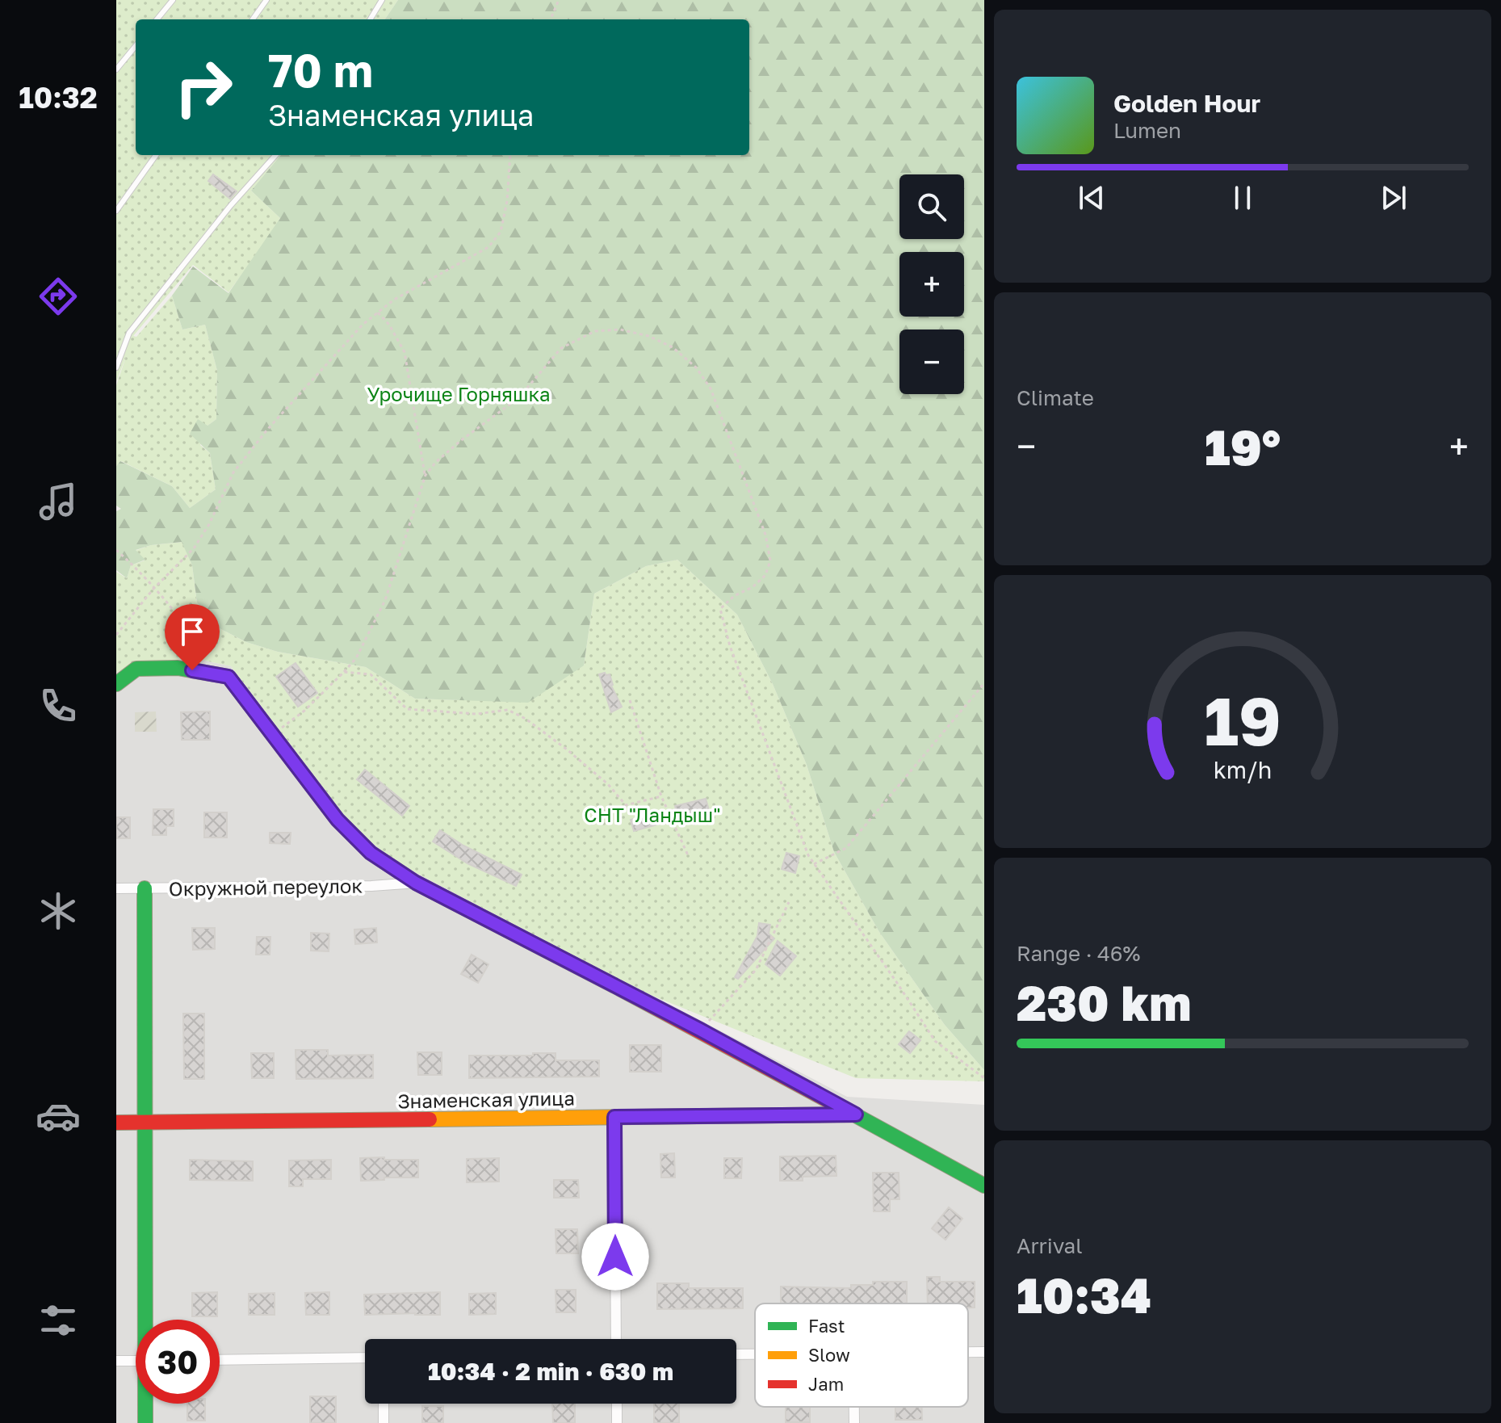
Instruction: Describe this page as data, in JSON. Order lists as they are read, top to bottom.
{
  "streets": {
    "street": ["Окружной переулок", "Знаменская улица"]
  },
  "parks": ["Урочище Горняшка", "СНТ \"Ландыш\""],
  "legend": ["Fast", "Slow", "Jam"],
  "page": {
    "tabs": "10:32",
    "turn": ["70 m", "Знаменская улица"],
    "song": ["Golden Hour", "Lumen"],
    "map_buttons": ["+", "−"],
    "tile": [
      "Climate",
      ["Range · 46%", "230 km"],
      ["Arrival", "10:34"]
    ],
    "heat": ["−", "19°", "+"],
    "limit": "30",
    "trip": "10:34 · 2 min · 630 m",
    "gauge": ["19", "km/h"]
  }
}
